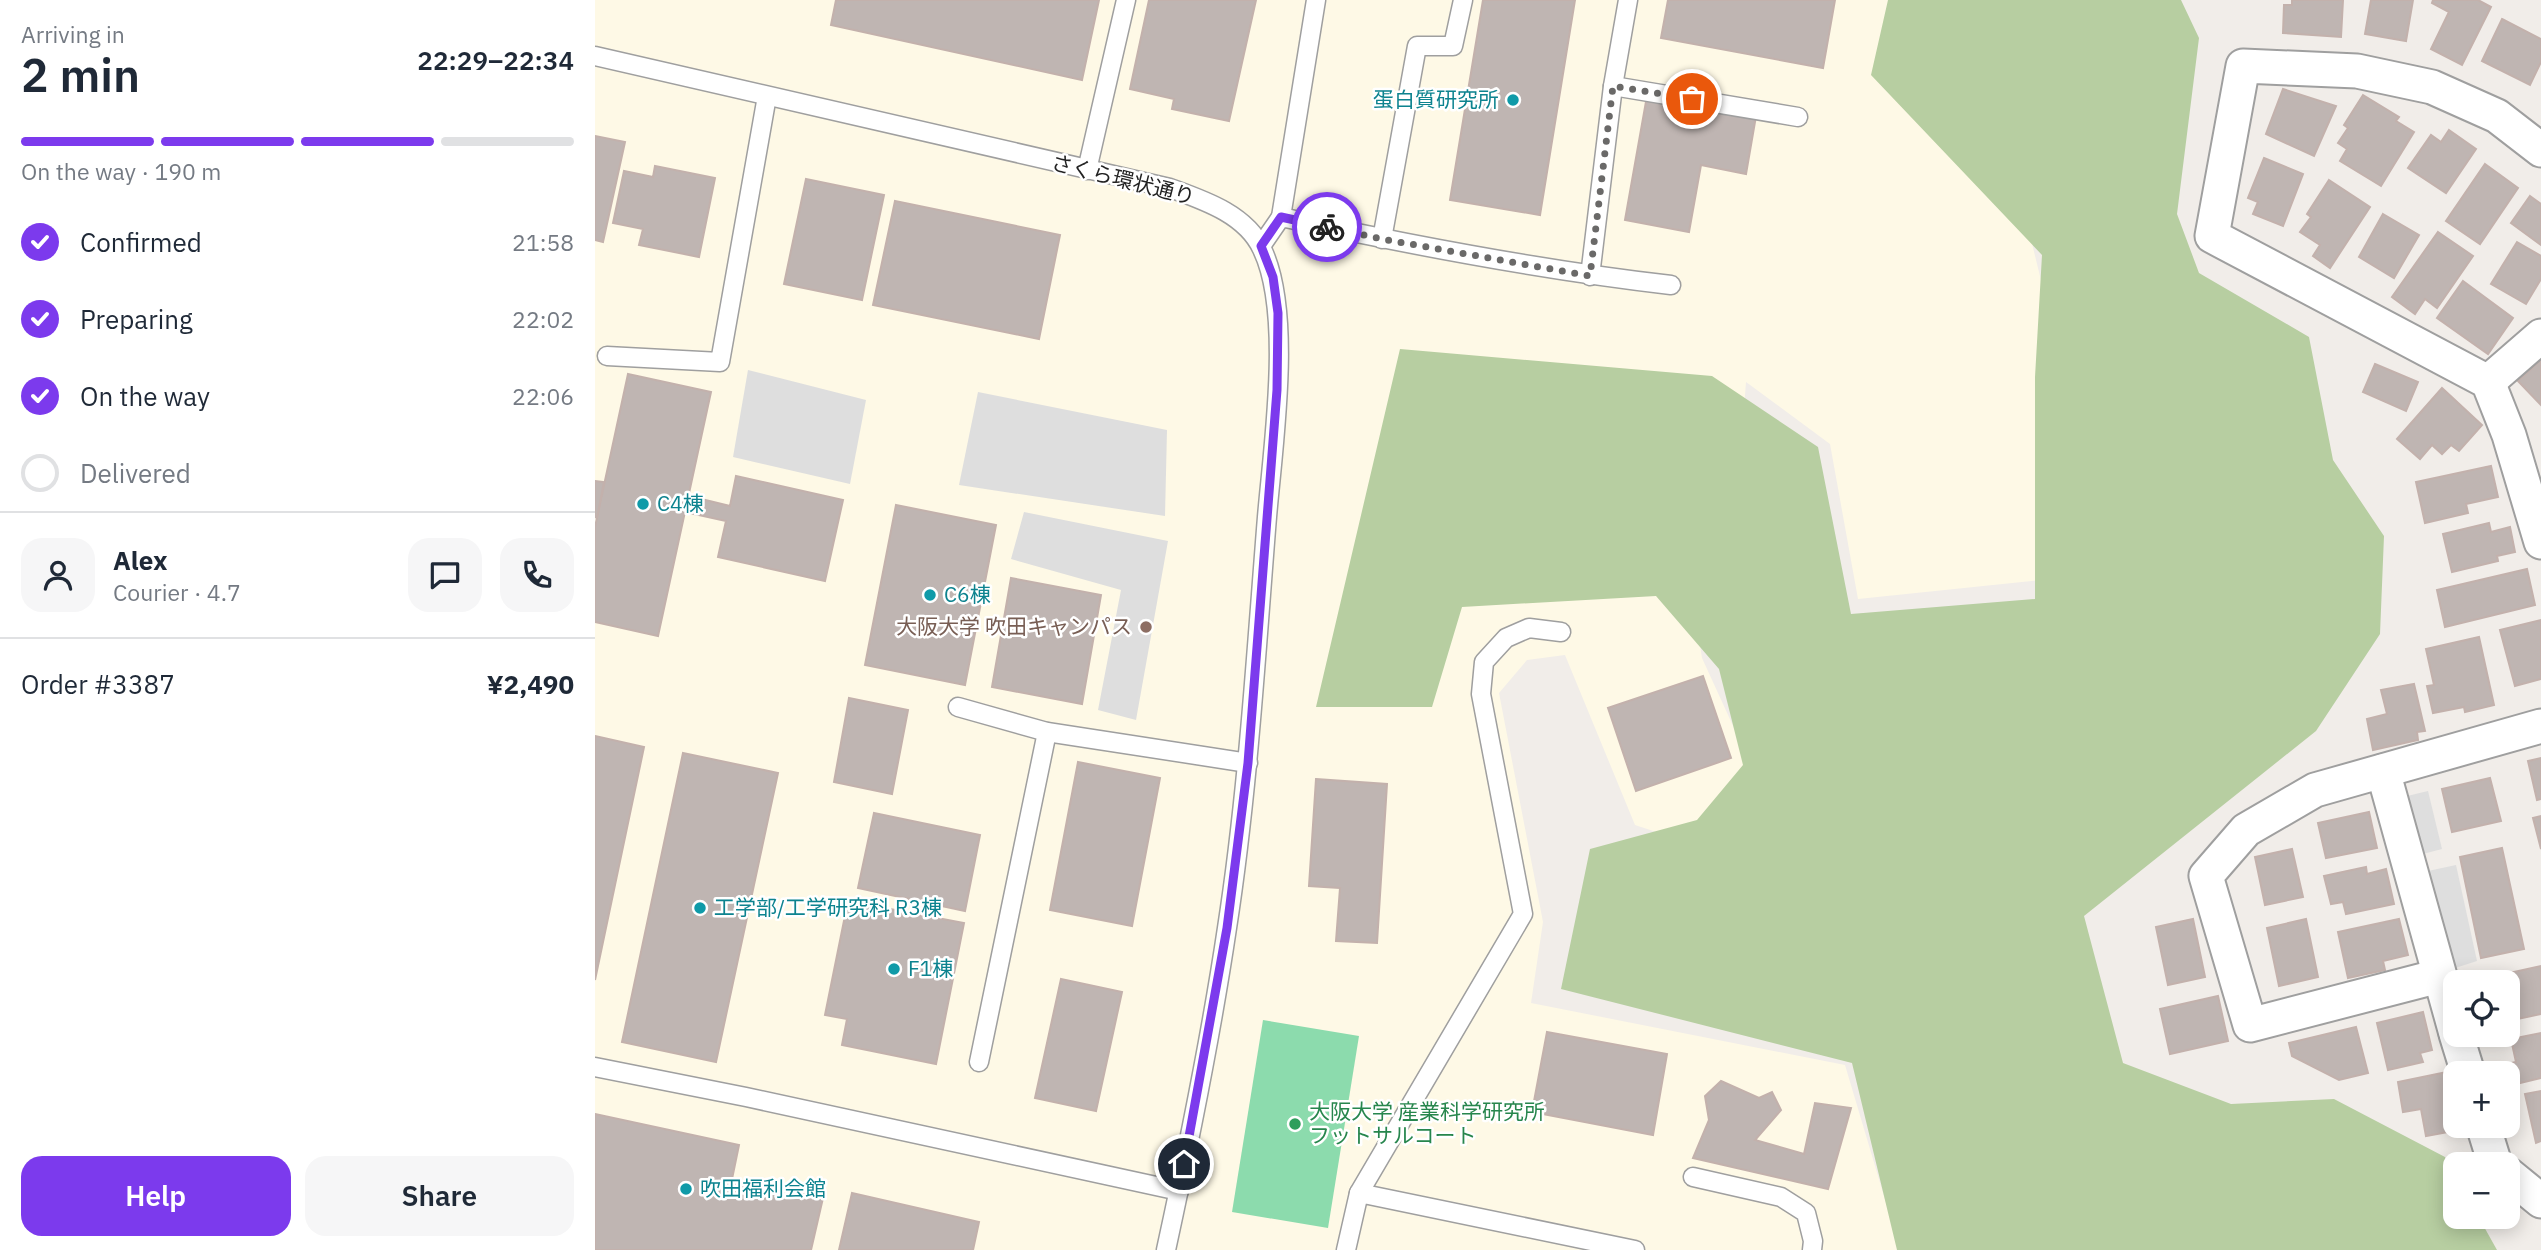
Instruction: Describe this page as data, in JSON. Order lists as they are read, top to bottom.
{
  "streets": {
    "lane": ["さくら環状通り"]
  },
  "places": [
    "蛋白質研究所",
    "C4棟",
    "C6棟",
    "大阪大学 吹田キャンパス",
    "工学部/工学研究科 R3棟",
    "F1棟",
    "大阪大学 産業科学研究所 フットサルコート",
    "吹田福利会館"
  ],
  "page": {
    "heading": ["2 min", "Arriving in", "22:29–22:34"],
    "panel": [
      "Alex",
      "Courier · 4.7",
      "Order #3387",
      "¥2,490"
    ],
    "bar": "On the way · 190 m",
    "list": [
      ["Confirmed", "21:58"],
      ["Preparing", "22:02"],
      ["On the way", "22:06"],
      "Delivered"
    ],
    "map_buttons": ["+", "−"],
    "buttons": ["Help", "Share"]
  }
}
